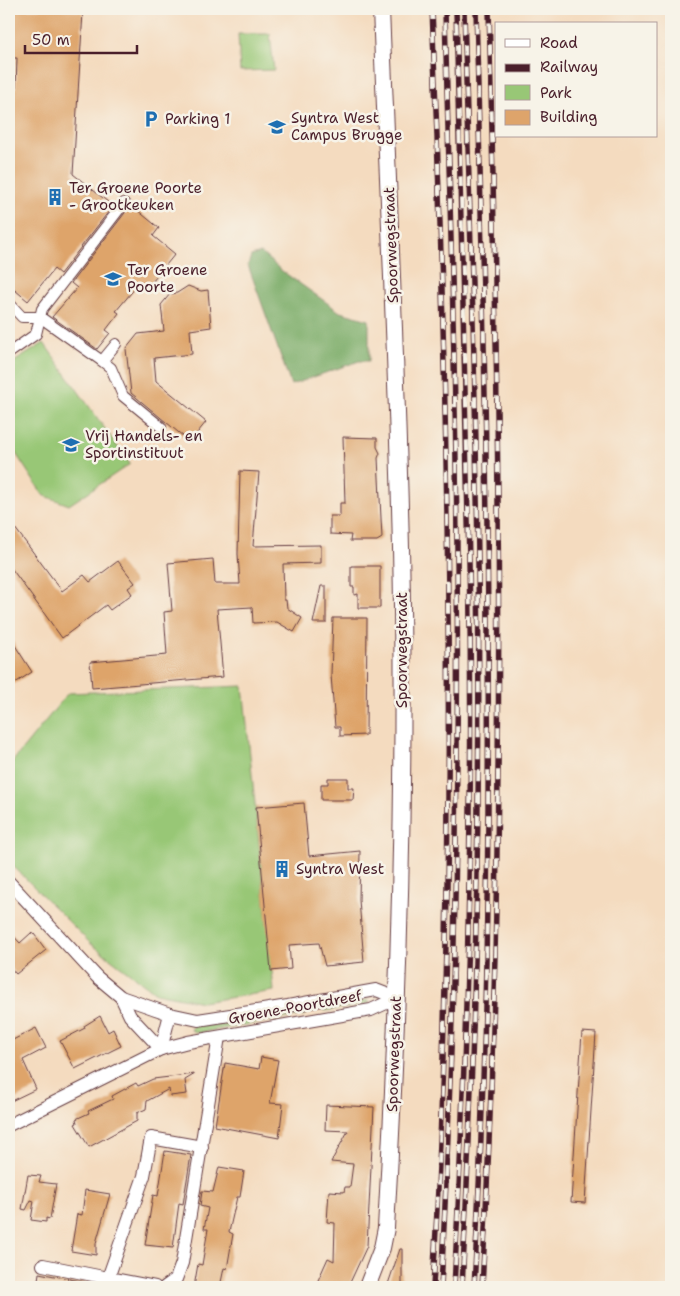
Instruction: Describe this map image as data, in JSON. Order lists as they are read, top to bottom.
{
  "streets": {
    "street": ["Spoorwegstraat", "Groene-Poortdreef"]
  },
  "crossings": [
    ["Spoorwegstraat", "Groene-Poortdreef"]
  ],
  "places": {
    "parking": ["Parking 1"],
    "school or university": ["Syntra West Campus Brugge", "Ter Groene Poorte", "Vrij Handels- en Sportinstituut"],
    "building": ["Ter Groene Poorte - Grootkeuken", "Syntra West"]
  },
  "legend": [
    "Road",
    "Railway",
    "Park",
    "Building"
  ],
  "scale_bar": "50 m"
}
